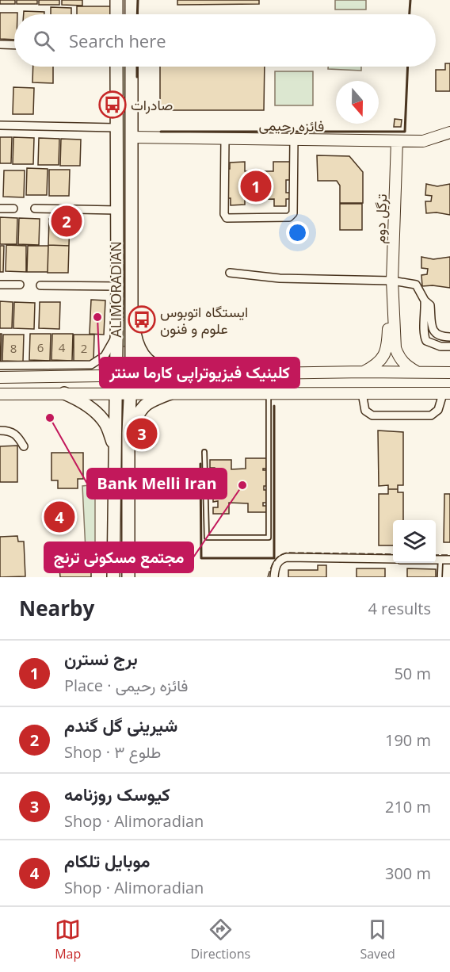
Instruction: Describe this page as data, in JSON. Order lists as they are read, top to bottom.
{
  "streets": {
    "main road": ["فائزه رحیمی", "ترگل دوم", "ALIMORADIAN"]
  },
  "crossings": [
    ["فائزه رحیمی", "ترگل دوم"],
    ["فائزه رحیمی", "ALIMORADIAN"]
  ],
  "places": {
    "bus stop": ["صادرات", "ایستگاه اتوبوس علوم و فنون"],
    "other": ["کلینیک فیزیوتراپی کارما سنتر", "Bank Melli Iran", "مجتمع مسکونی ترنج"]
  },
  "house_numbers": [
    "6",
    "4",
    "8",
    "2"
  ],
  "north": "bottom",
  "page": {
    "search": "Search here",
    "pins": [
      "1",
      "2",
      "3",
      "4"
    ],
    "heading": ["Nearby", "4 results"],
    "list": [
      {
        "mark": "1",
        "name": "برج نسترن",
        "note": "Place · فائزه رحیمی",
        "value": "50 m"
      },
      {
        "mark": "2",
        "name": "شیرینی گل گندم",
        "note": "Shop · طلوع ۳",
        "value": "190 m"
      },
      {
        "mark": "3",
        "name": "کیوسک روزنامه",
        "note": "Shop · Alimoradian",
        "value": "210 m"
      },
      {
        "mark": "4",
        "name": "موبایل تلکام",
        "note": "Shop · Alimoradian",
        "value": "300 m"
      }
    ],
    "nav": ["Map", "Directions", "Saved"]
  }
}
